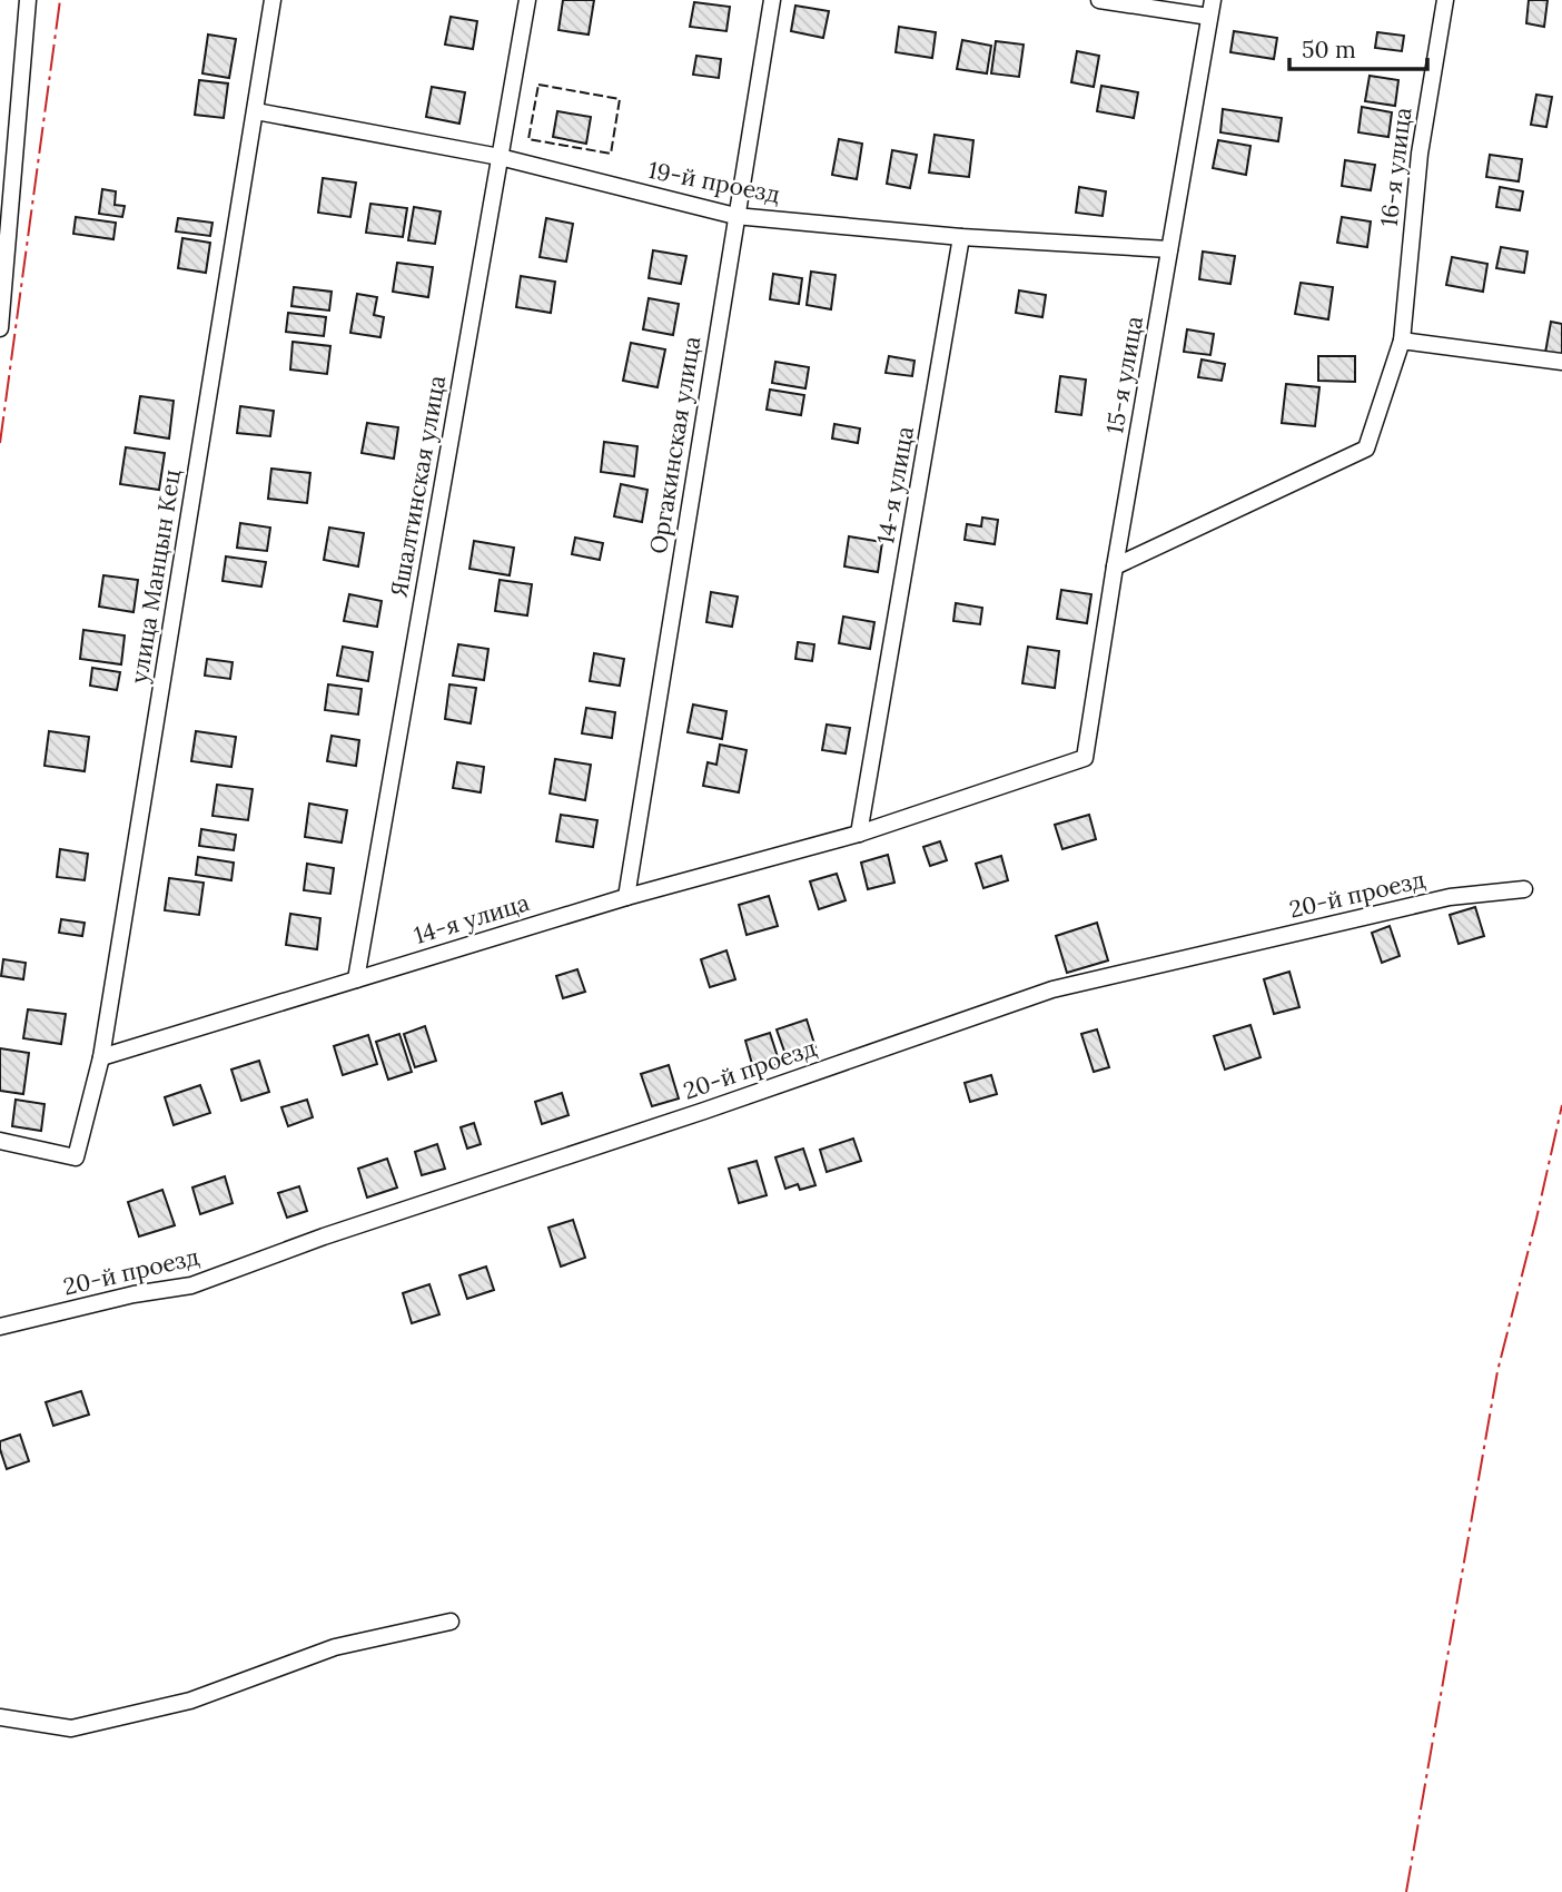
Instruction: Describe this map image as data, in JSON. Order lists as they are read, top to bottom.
{
  "streets": {
    "street": [
      "16-я улица",
      "19-й проезд",
      "15-я улица",
      "Оргакинская улица",
      "14-я улица",
      "Яшалтинская улица",
      "улица Манцын Кец",
      "20-й проезд"
    ]
  },
  "crossings": [
    ["16-я улица", "15-я улица"],
    ["19-й проезд", "15-я улица"],
    ["19-й проезд", "Оргакинская улица"],
    ["19-й проезд", "14-я улица"],
    ["19-й проезд", "Яшалтинская улица"],
    ["19-й проезд", "улица Манцын Кец"],
    ["15-я улица", "14-я улица"],
    ["Оргакинская улица", "14-я улица"],
    ["14-я улица", "Яшалтинская улица"],
    ["14-я улица", "улица Манцын Кец"]
  ],
  "scale_bar": "50 m"
}
